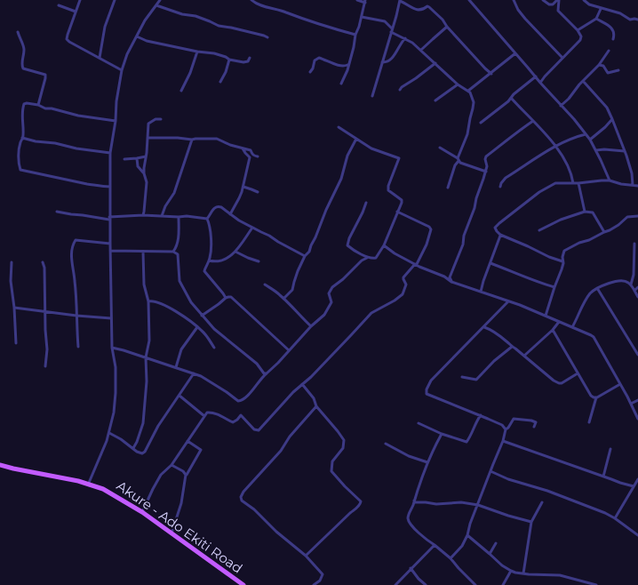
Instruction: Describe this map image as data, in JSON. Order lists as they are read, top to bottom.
{
  "streets": {
    "main road": ["Akure - Ado Ekiti Road"]
  }
}
